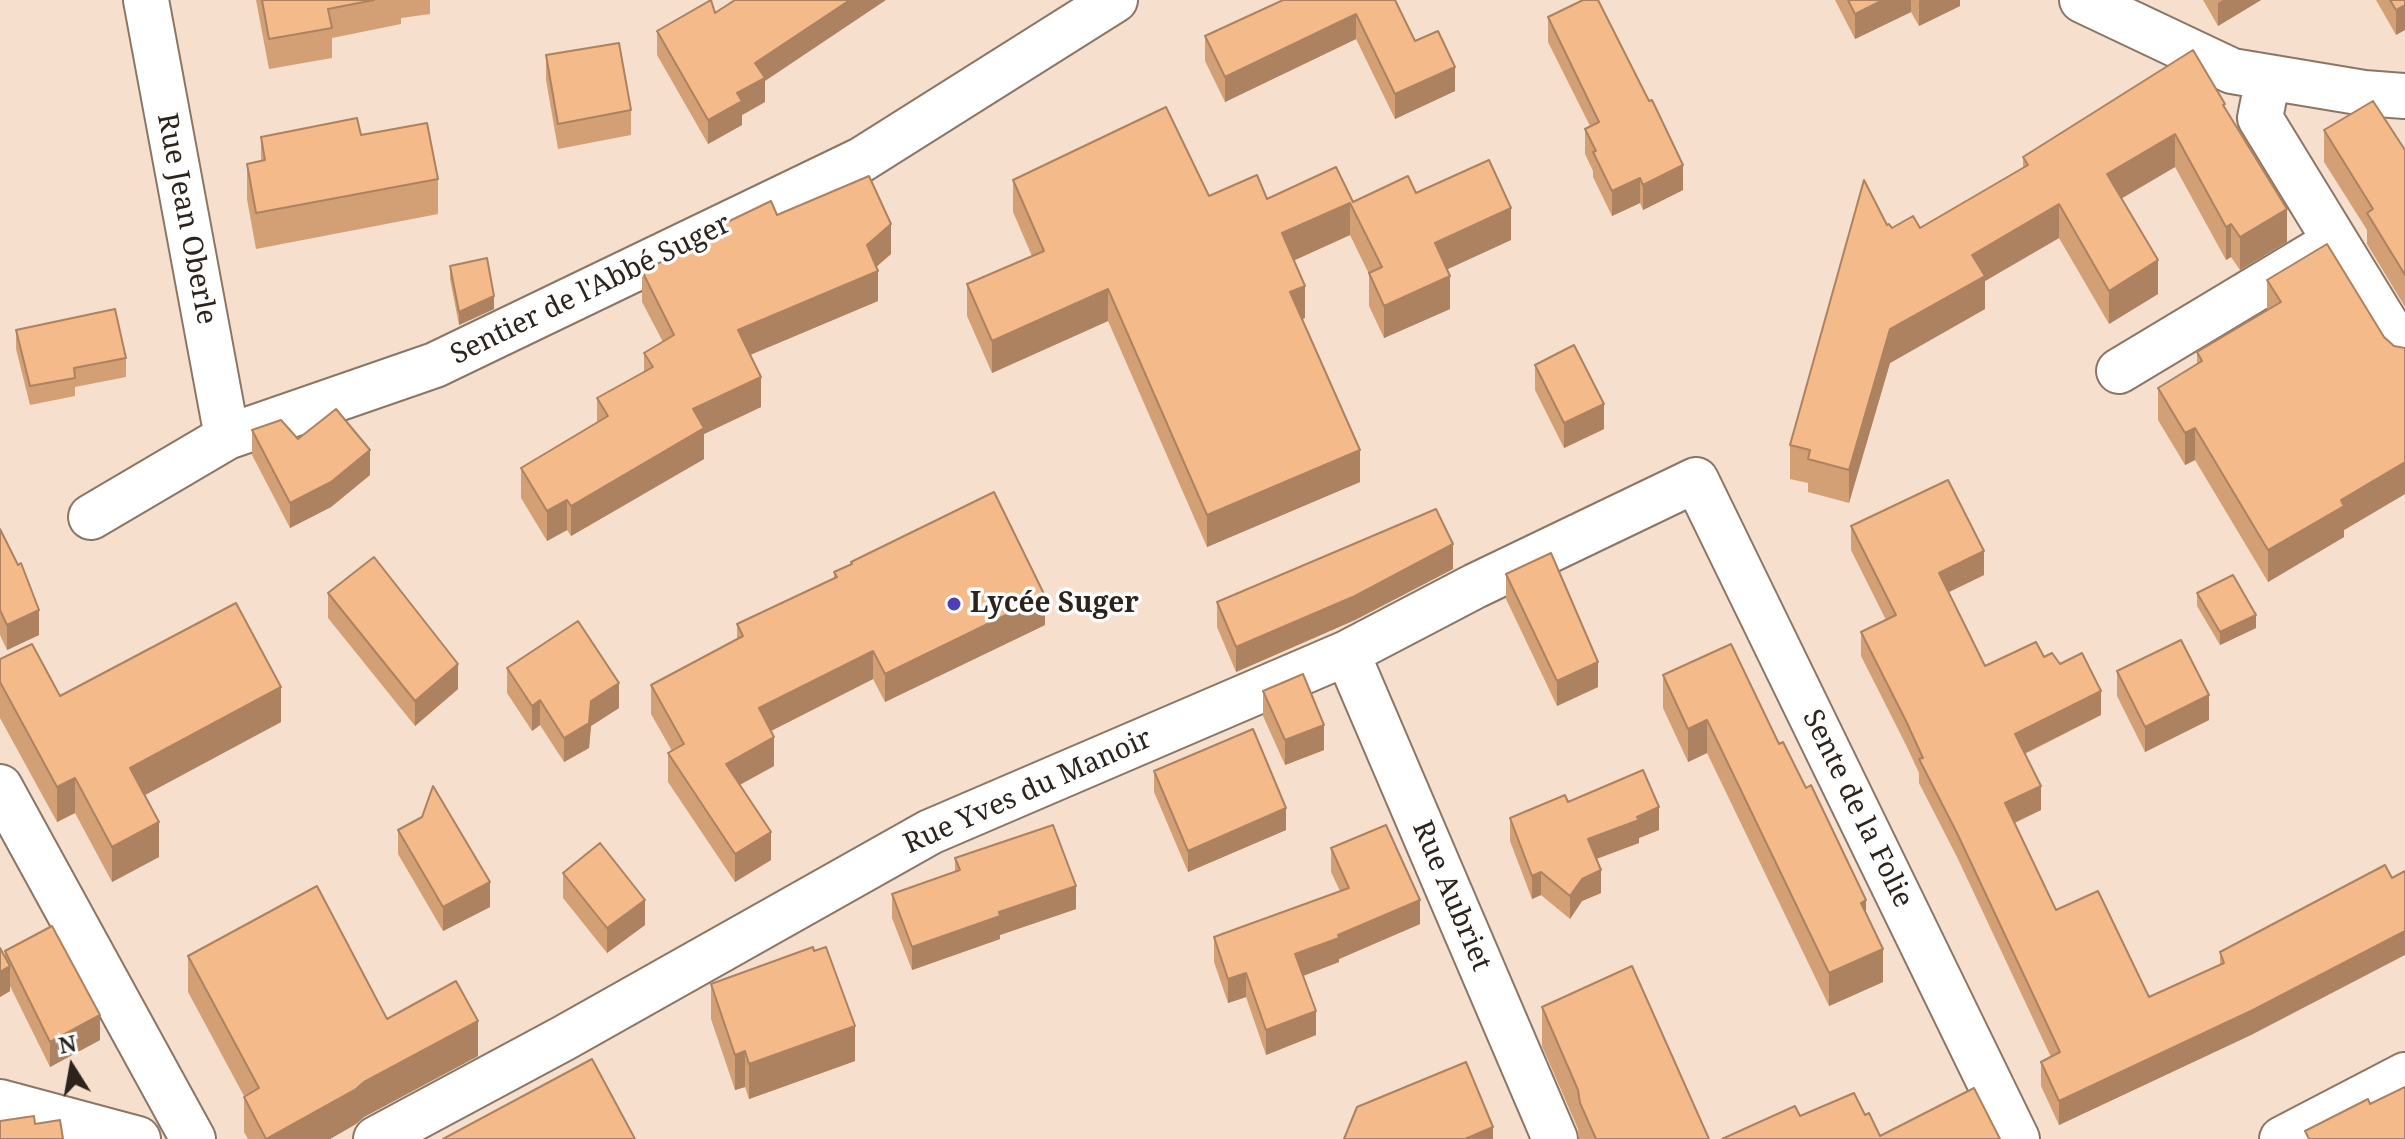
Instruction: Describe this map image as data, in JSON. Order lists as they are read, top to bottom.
{
  "streets": {
    "street": [
      "Rue Jean Oberle",
      "Sentier de l'Abbé Suger",
      "Rue Yves du Manoir",
      "Sente de la Folie",
      "Rue Aubriet"
    ]
  },
  "crossings": [
    ["Rue Jean Oberle", "Sentier de l'Abbé Suger"],
    ["Rue Yves du Manoir", "Sente de la Folie"],
    ["Rue Yves du Manoir", "Rue Aubriet"]
  ],
  "places": ["Lycée Suger"],
  "north": "top"
}
